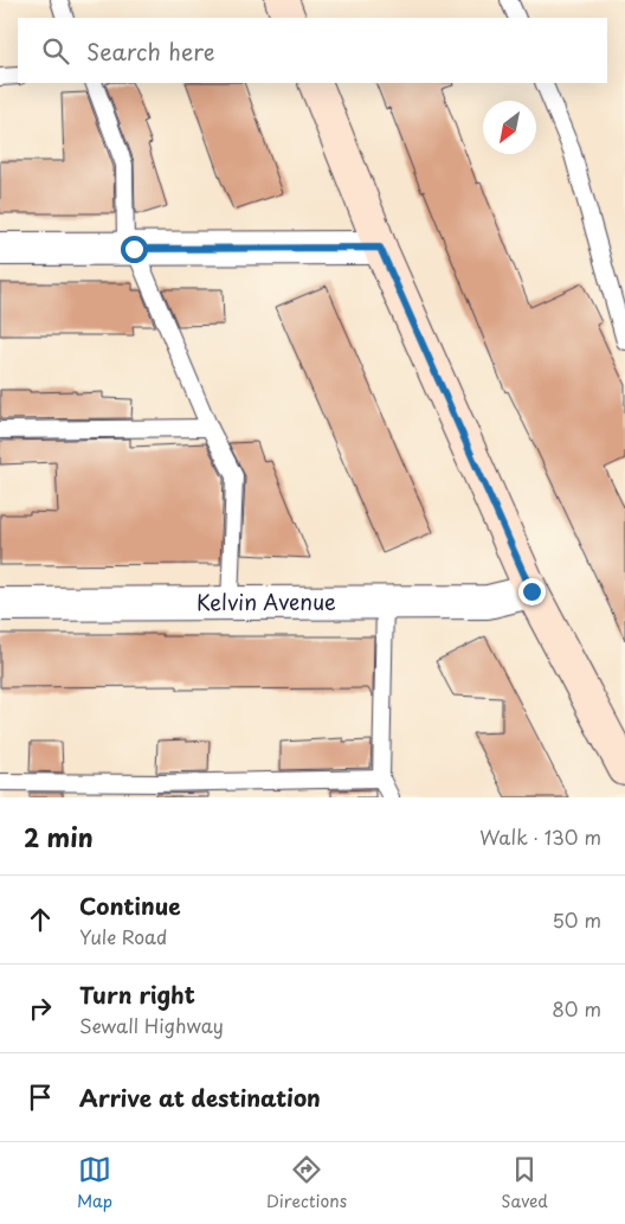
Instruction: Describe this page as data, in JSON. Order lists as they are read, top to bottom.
{
  "streets": {
    "street": ["Kelvin Avenue"]
  },
  "north": "bottom left",
  "page": {
    "search": "Search here",
    "heading": ["2 min", "Walk · 130 m"],
    "list": [
      ["Continue", "Yule Road", "50 m"],
      ["Turn right", "Sewall Highway", "80 m"],
      "Arrive at destination"
    ],
    "nav": ["Map", "Directions", "Saved"]
  }
}
